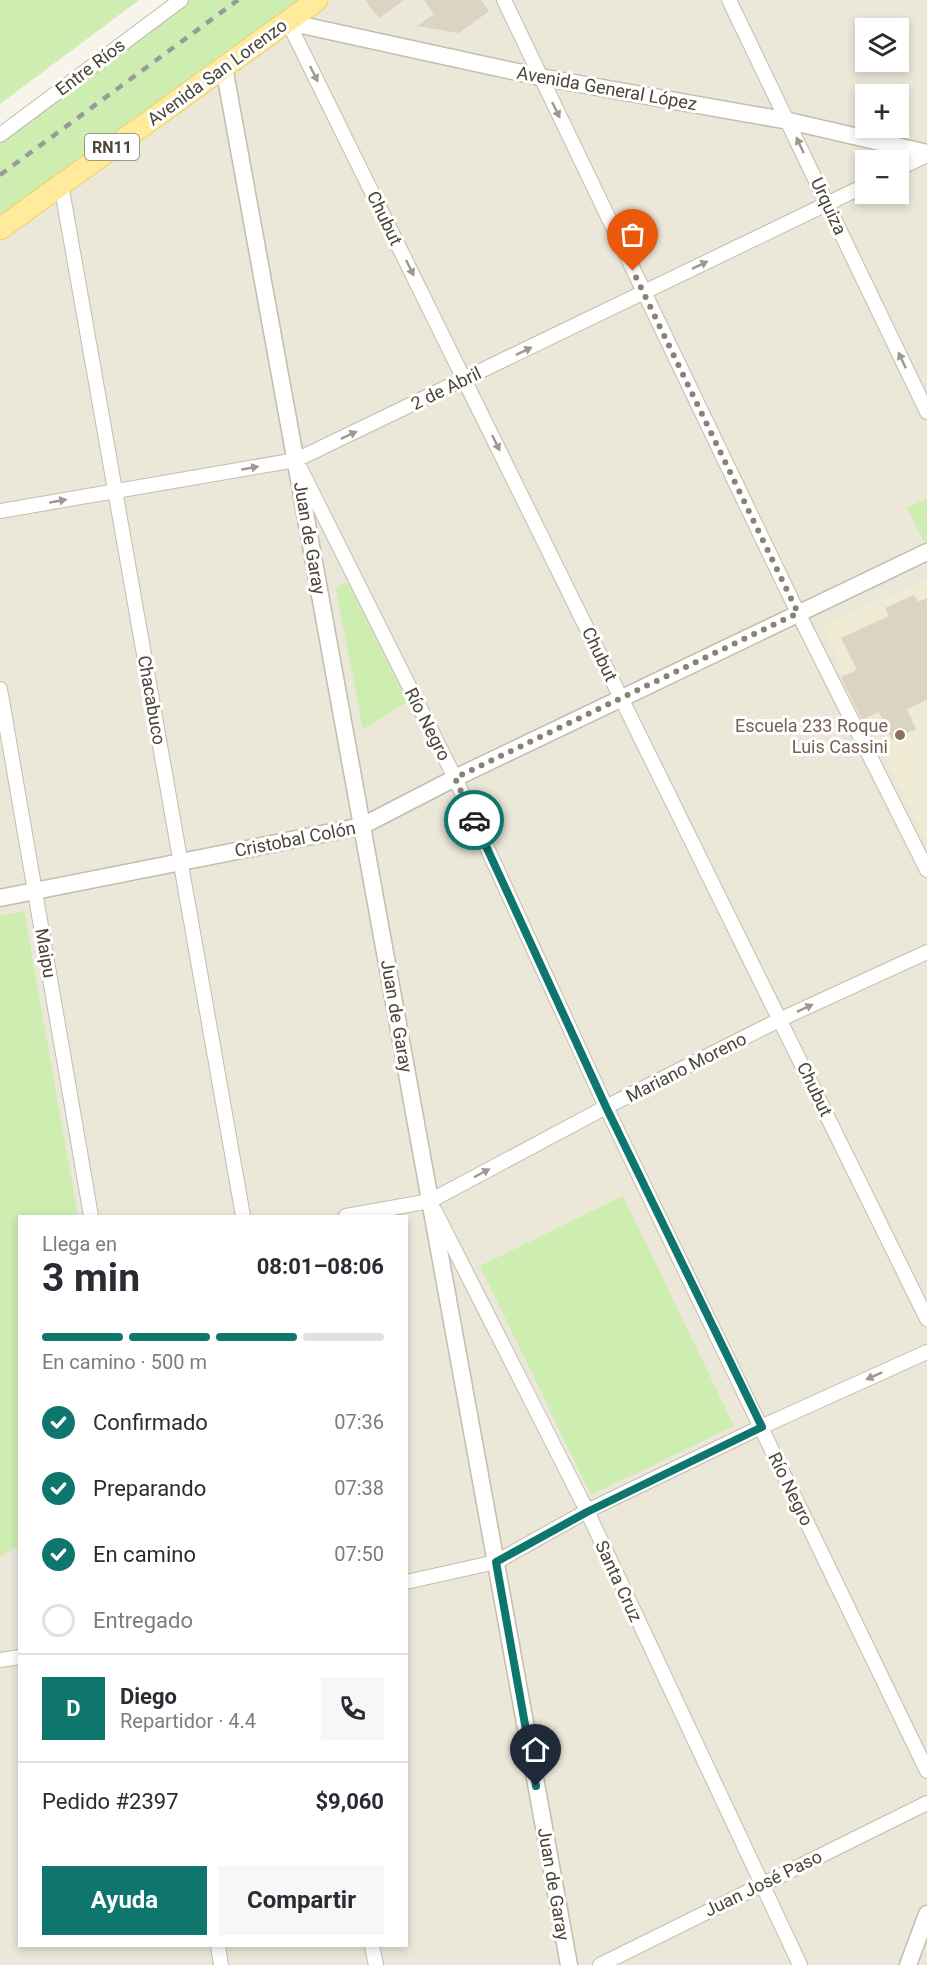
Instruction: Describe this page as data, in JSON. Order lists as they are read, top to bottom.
{
  "streets": {
    "main road": ["Avenida San Lorenzo", "RN11"],
    "street": [
      "Entre Ríos",
      "Avenida General López",
      "Urquiza",
      "Chubut",
      "2 de Abril",
      "Juan de Garay",
      "Chacabuco",
      "Río Negro",
      "Cristobal Colón",
      "Maipu",
      "Mariano Moreno",
      "Santa Cruz",
      "Juan José Paso"
    ]
  },
  "crossings": [
    ["Avenida San Lorenzo", "Avenida General López"],
    ["Avenida San Lorenzo", "Chubut"],
    ["Avenida San Lorenzo", "Juan de Garay"],
    ["Avenida San Lorenzo", "Chacabuco"],
    ["Avenida General López", "Urquiza"],
    ["Avenida General López", "Chubut"],
    ["Urquiza", "2 de Abril"],
    ["Chubut", "2 de Abril"],
    ["Chubut", "Cristobal Colón"],
    ["Chubut", "Mariano Moreno"],
    ["2 de Abril", "Juan de Garay"],
    ["2 de Abril", "Chacabuco"],
    ["2 de Abril", "Río Negro"],
    ["Juan de Garay", "Río Negro"],
    ["Juan de Garay", "Cristobal Colón"],
    ["Juan de Garay", "Mariano Moreno"],
    ["Juan de Garay", "Santa Cruz"],
    ["Chacabuco", "Cristobal Colón"],
    ["Río Negro", "Cristobal Colón"],
    ["Río Negro", "Mariano Moreno"],
    ["Cristobal Colón", "Maipu"],
    ["Mariano Moreno", "Santa Cruz"],
    ["Santa Cruz", "Juan José Paso"]
  ],
  "one_way": [
    "Urquiza",
    "Chubut",
    "2 de Abril",
    "Mariano Moreno"
  ],
  "places": ["Escuela 233 Roque Luis Cassini"],
  "page": {
    "map_buttons": ["+", "−"],
    "heading": ["3 min", "Llega en", "08:01–08:06"],
    "panel": [
      "Diego",
      "Repartidor · 4.4",
      "Pedido #2397",
      "$9,060"
    ],
    "bar": "En camino · 500 m",
    "list": [
      ["Confirmado", "07:36"],
      ["Preparando", "07:38"],
      ["En camino", "07:50"],
      "Entregado"
    ],
    "round": "D",
    "buttons": ["Ayuda", "Compartir"]
  }
}
